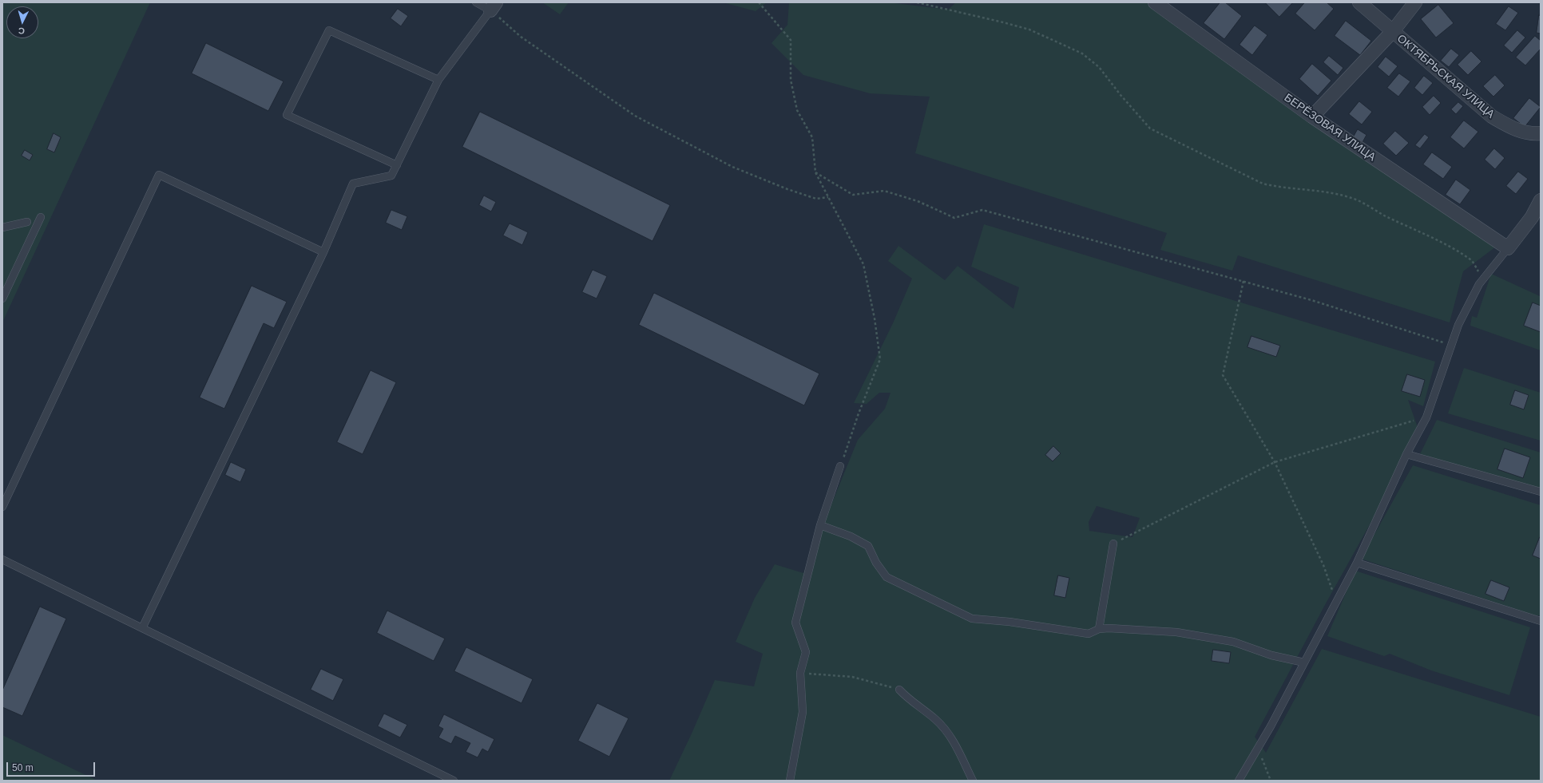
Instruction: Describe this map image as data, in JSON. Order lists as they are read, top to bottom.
{
  "streets": {
    "street": ["ОКТЯБРЬСКАЯ УЛИЦА", "БЕРЁЗОВАЯ УЛИЦА"]
  },
  "scale_bar": "50 m",
  "north": "bottom"
}
